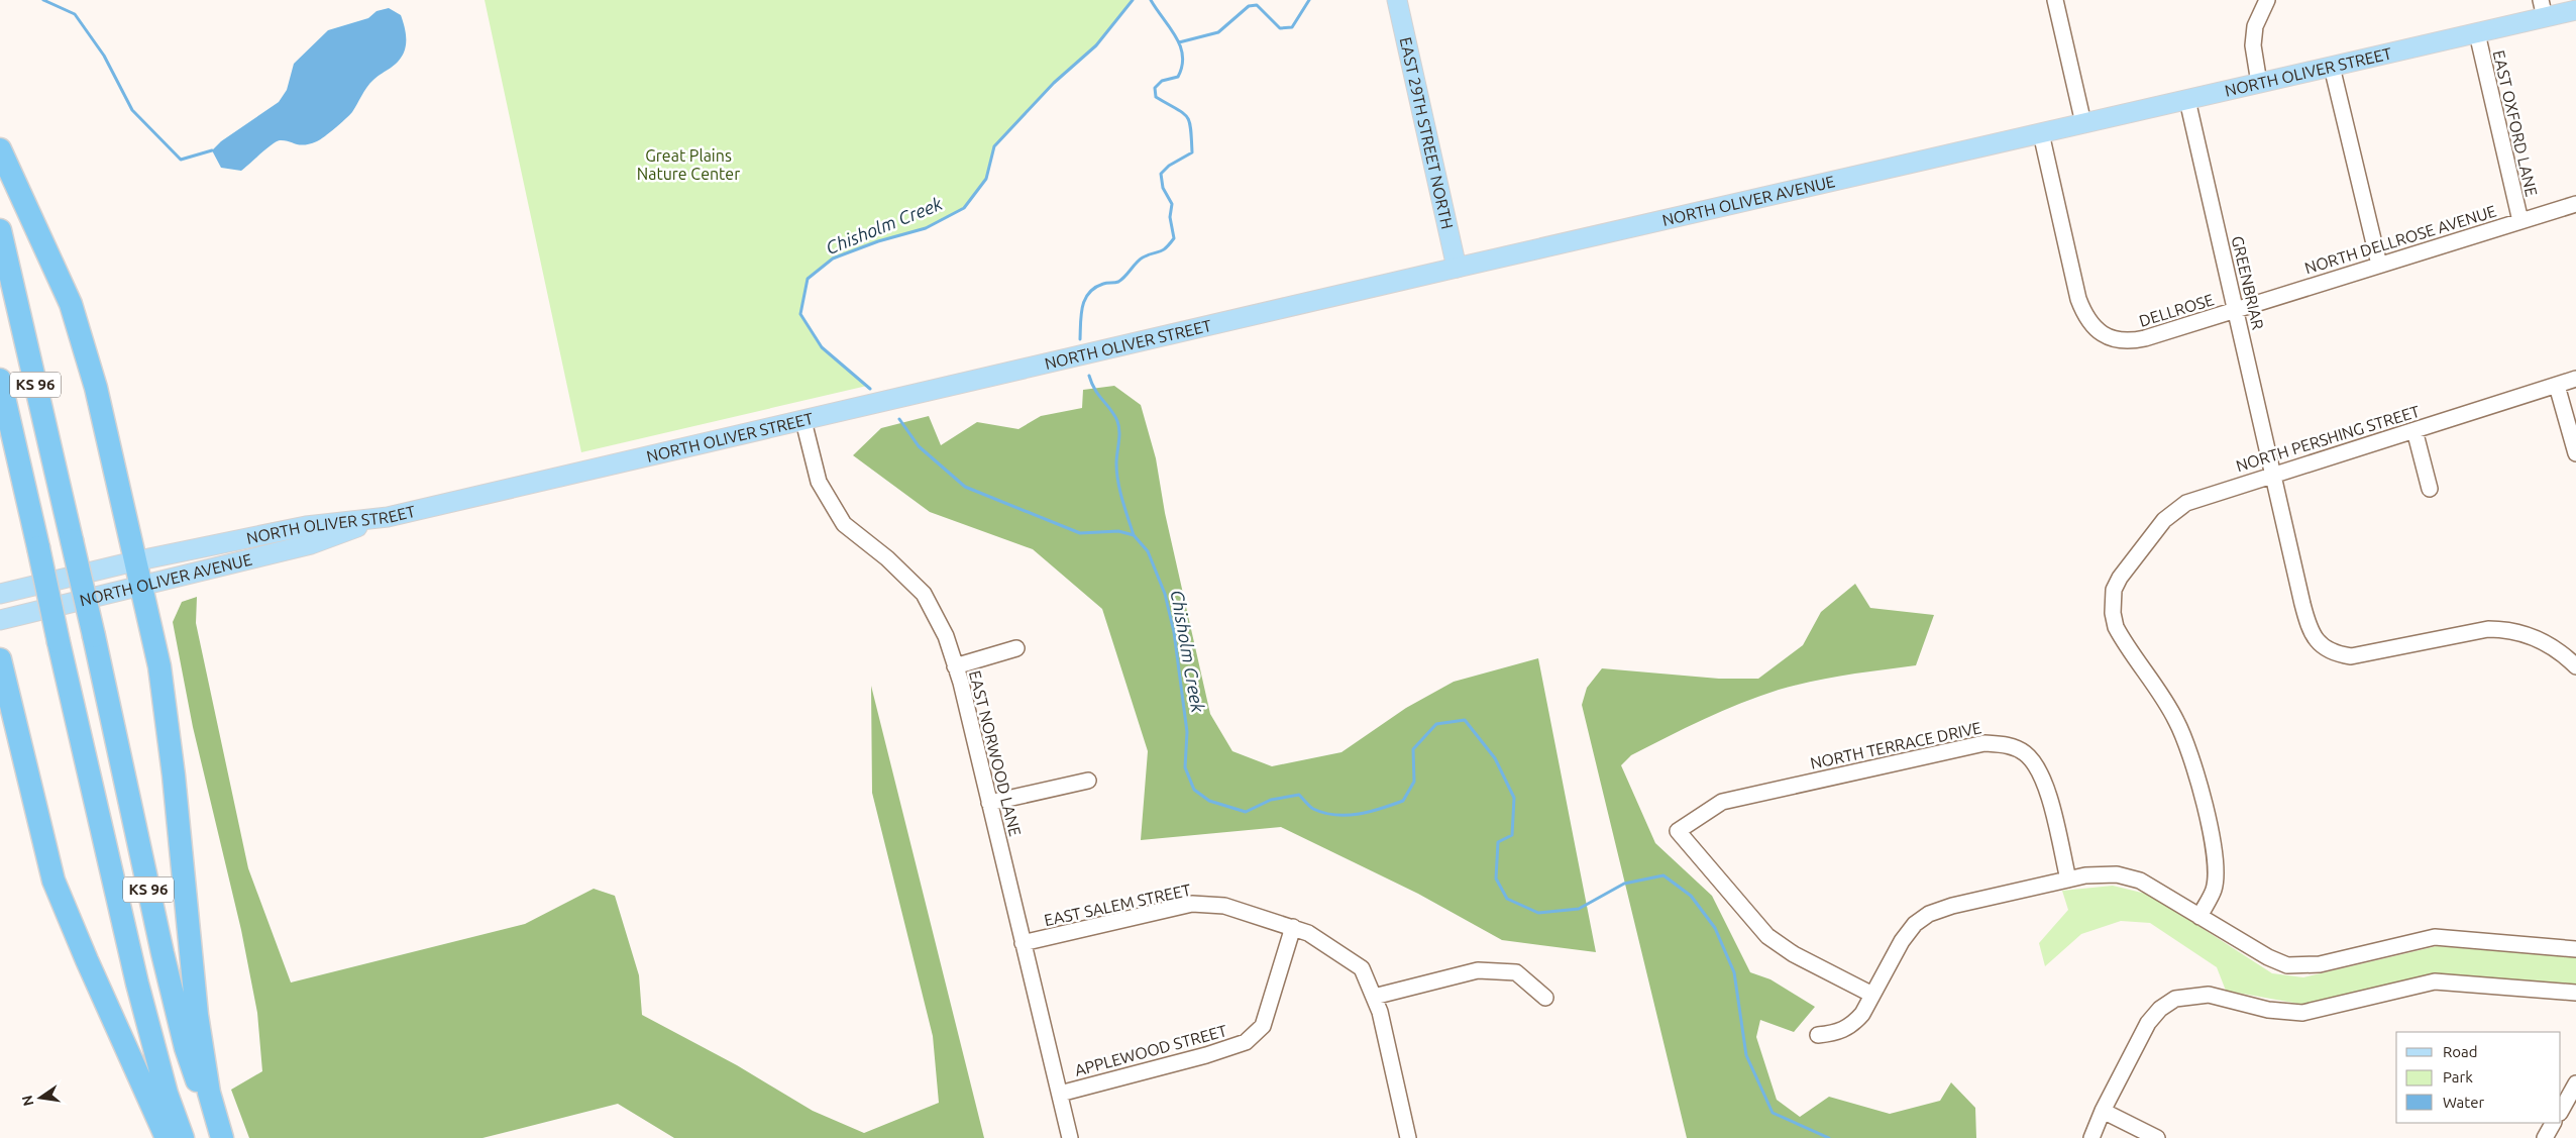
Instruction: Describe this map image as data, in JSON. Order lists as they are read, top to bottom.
{
  "streets": {
    "highway": ["KS 96"],
    "main road": ["NORTH OLIVER STREET", "EAST 29TH STREET NORTH", "NORTH OLIVER AVENUE"],
    "street": [
      "EAST OXFORD LANE",
      "NORTH DELLROSE AVENUE",
      "GREENBRIAR",
      "DELLROSE",
      "NORTH PERSHING STREET",
      "NORTH TERRACE DRIVE",
      "EAST NORWOOD LANE",
      "EAST SALEM STREET",
      "APPLEWOOD STREET"
    ]
  },
  "crossings": [
    ["NORTH OLIVER STREET", "EAST OXFORD LANE"],
    ["NORTH OLIVER STREET", "EAST 29TH STREET NORTH"],
    ["NORTH OLIVER STREET", "NORTH OLIVER AVENUE"],
    ["NORTH OLIVER STREET", "GREENBRIAR"],
    ["NORTH OLIVER STREET", "DELLROSE"],
    ["NORTH OLIVER STREET", "EAST NORWOOD LANE"],
    ["EAST OXFORD LANE", "NORTH DELLROSE AVENUE"],
    ["EAST 29TH STREET NORTH", "NORTH OLIVER AVENUE"],
    ["NORTH OLIVER AVENUE", "DELLROSE"],
    ["NORTH DELLROSE AVENUE", "GREENBRIAR"],
    ["NORTH DELLROSE AVENUE", "DELLROSE"],
    ["GREENBRIAR", "DELLROSE"],
    ["GREENBRIAR", "NORTH PERSHING STREET"],
    ["EAST NORWOOD LANE", "EAST SALEM STREET"],
    ["EAST NORWOOD LANE", "APPLEWOOD STREET"],
    ["EAST SALEM STREET", "APPLEWOOD STREET"]
  ],
  "water": ["Chisholm Creek"],
  "parks": ["Great Plains Nature Center"],
  "legend": ["Road", "Park", "Water"],
  "north": "left"
}
